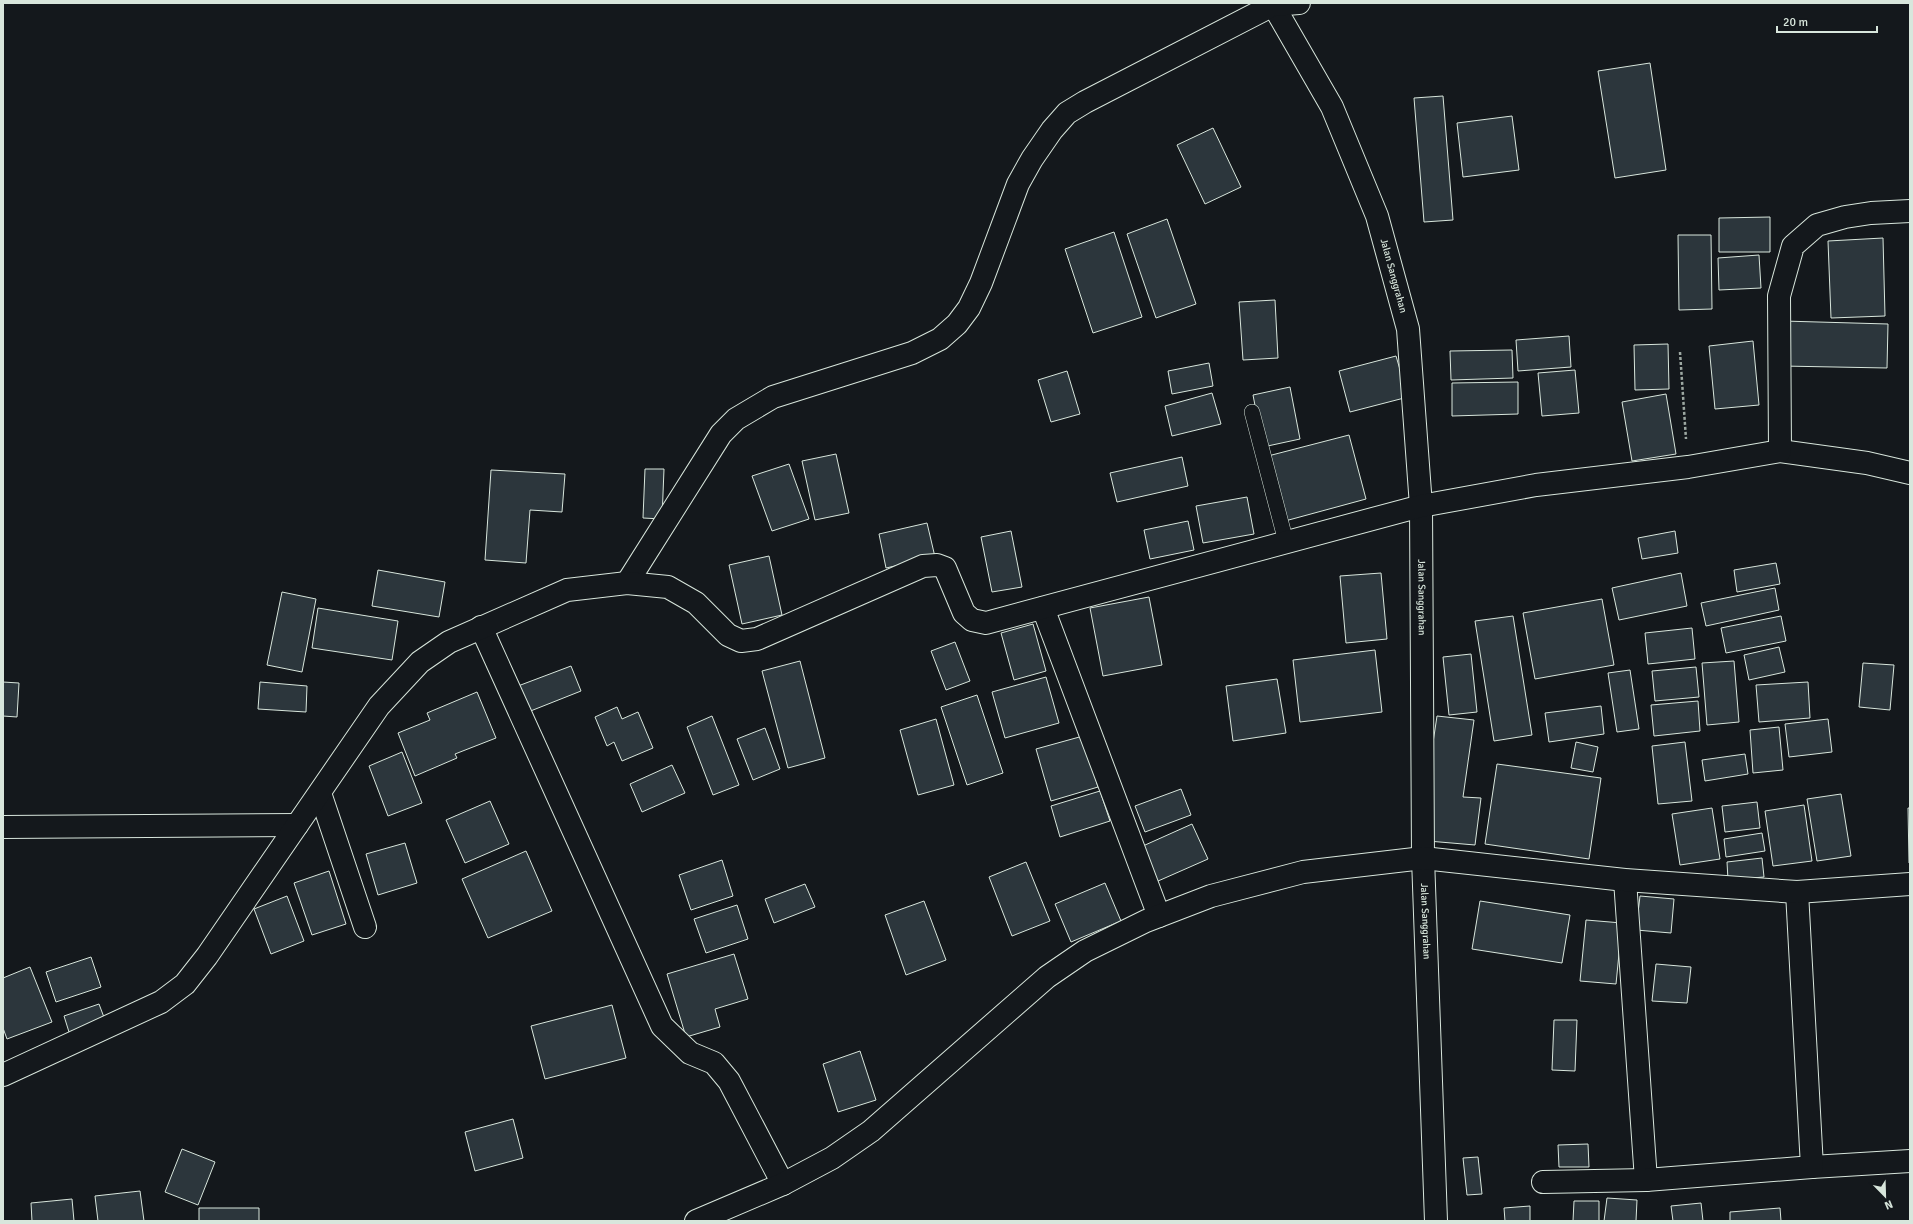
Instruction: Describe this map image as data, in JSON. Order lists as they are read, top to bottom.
{
  "streets": {
    "street": ["Jalan Sanggrahan"]
  },
  "scale_bar": "20 m",
  "north": "bottom right"
}
